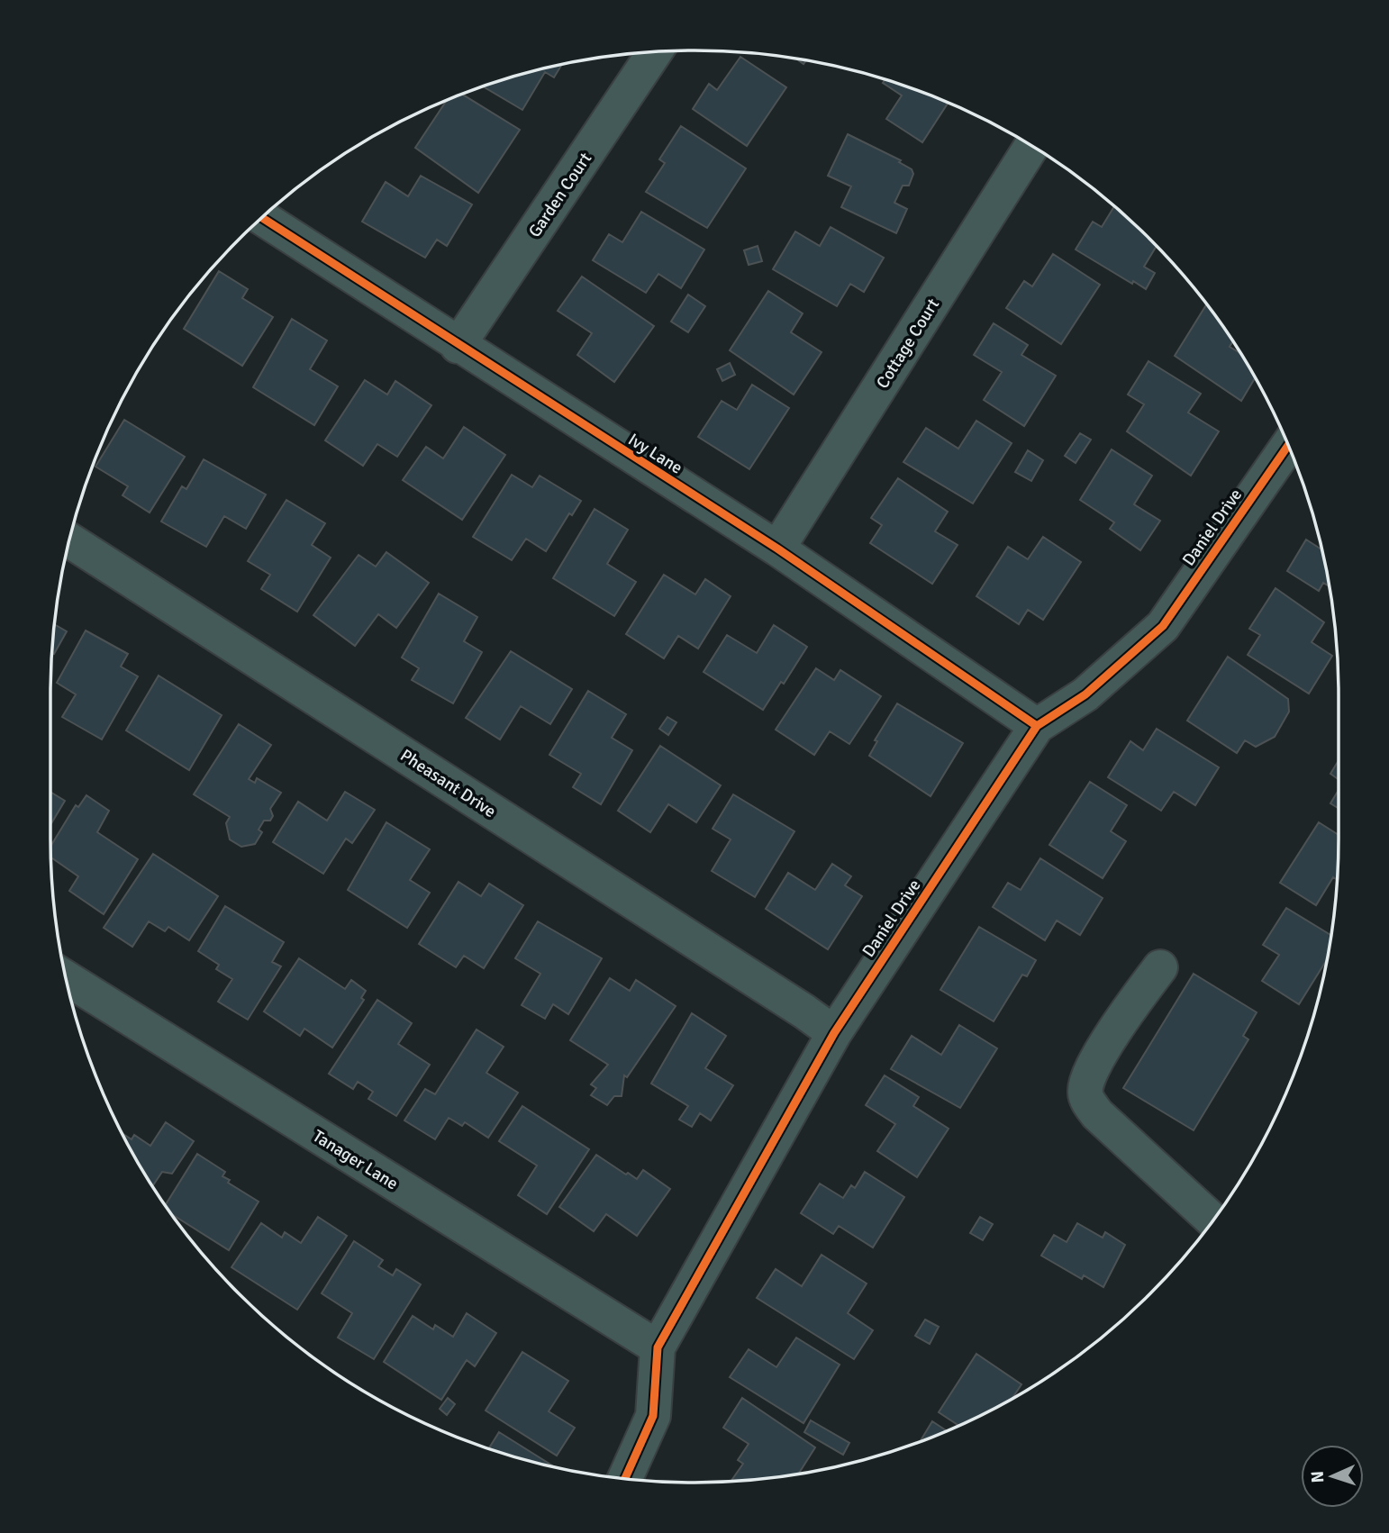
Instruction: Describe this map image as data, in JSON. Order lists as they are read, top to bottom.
{
  "streets": {
    "street": [
      "Garden Court",
      "Cottage Court",
      "Ivy Lane",
      "Daniel Drive",
      "Pheasant Drive",
      "Tanager Lane"
    ]
  },
  "crossings": [
    ["Garden Court", "Ivy Lane"],
    ["Cottage Court", "Ivy Lane"],
    ["Ivy Lane", "Daniel Drive"],
    ["Daniel Drive", "Pheasant Drive"],
    ["Daniel Drive", "Tanager Lane"]
  ],
  "north": "left"
}
